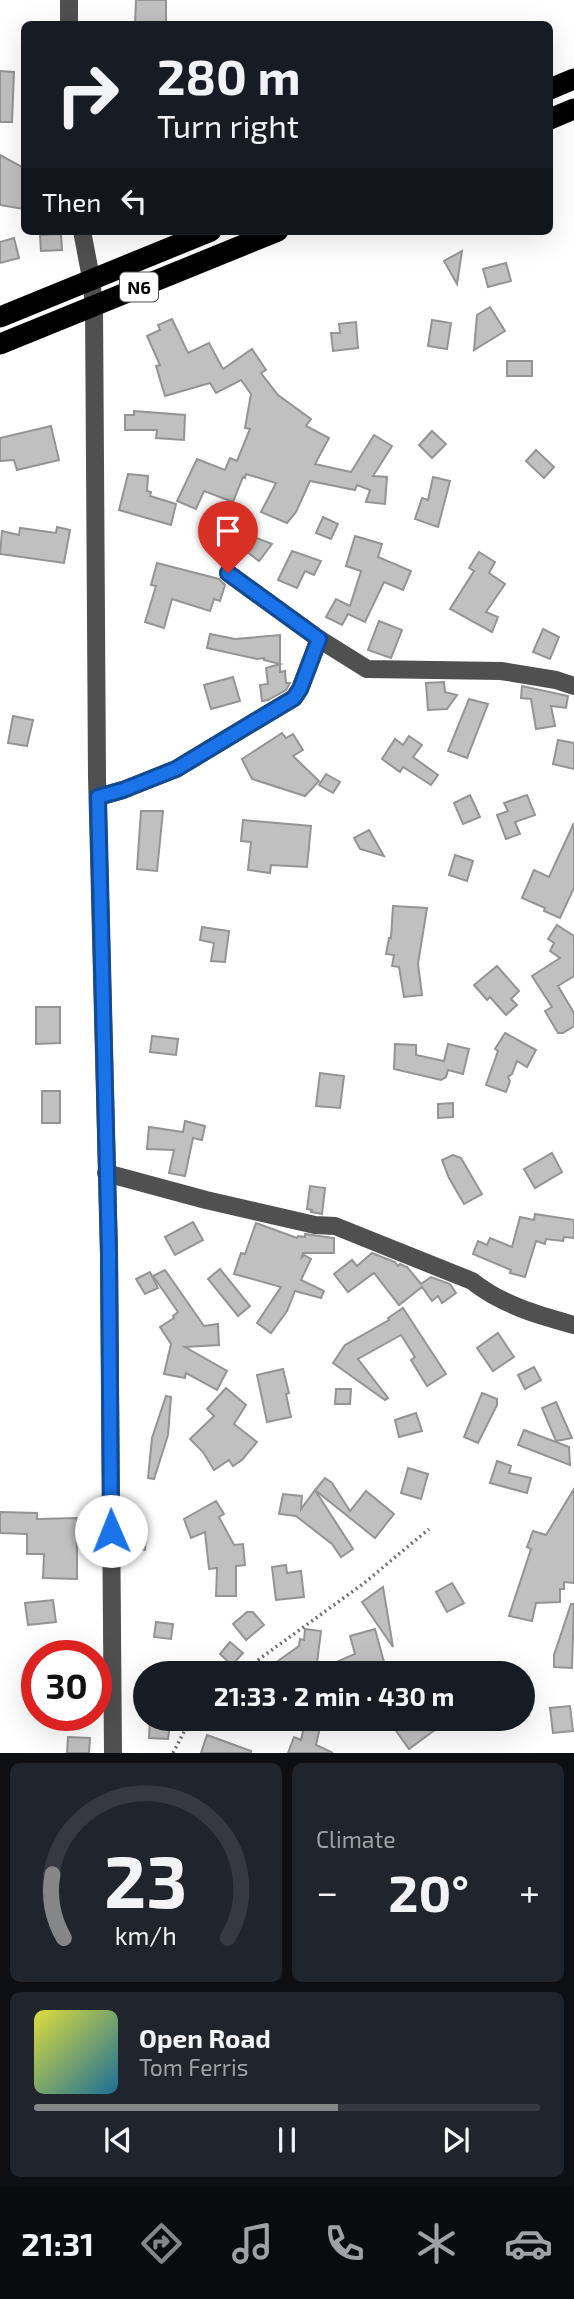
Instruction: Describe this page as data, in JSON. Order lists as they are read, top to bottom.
{
  "streets": {
    "highway": ["N6"]
  },
  "page": {
    "turn": ["280 m", "Turn right"],
    "then": "Then",
    "limit": "30",
    "trip": "21:33 · 2 min · 430 m",
    "tile": "Climate",
    "heat": ["−", "20°", "+"],
    "song": ["Open Road", "Tom Ferris"],
    "tabs": "21:31",
    "gauge": ["23", "km/h"]
  }
}
